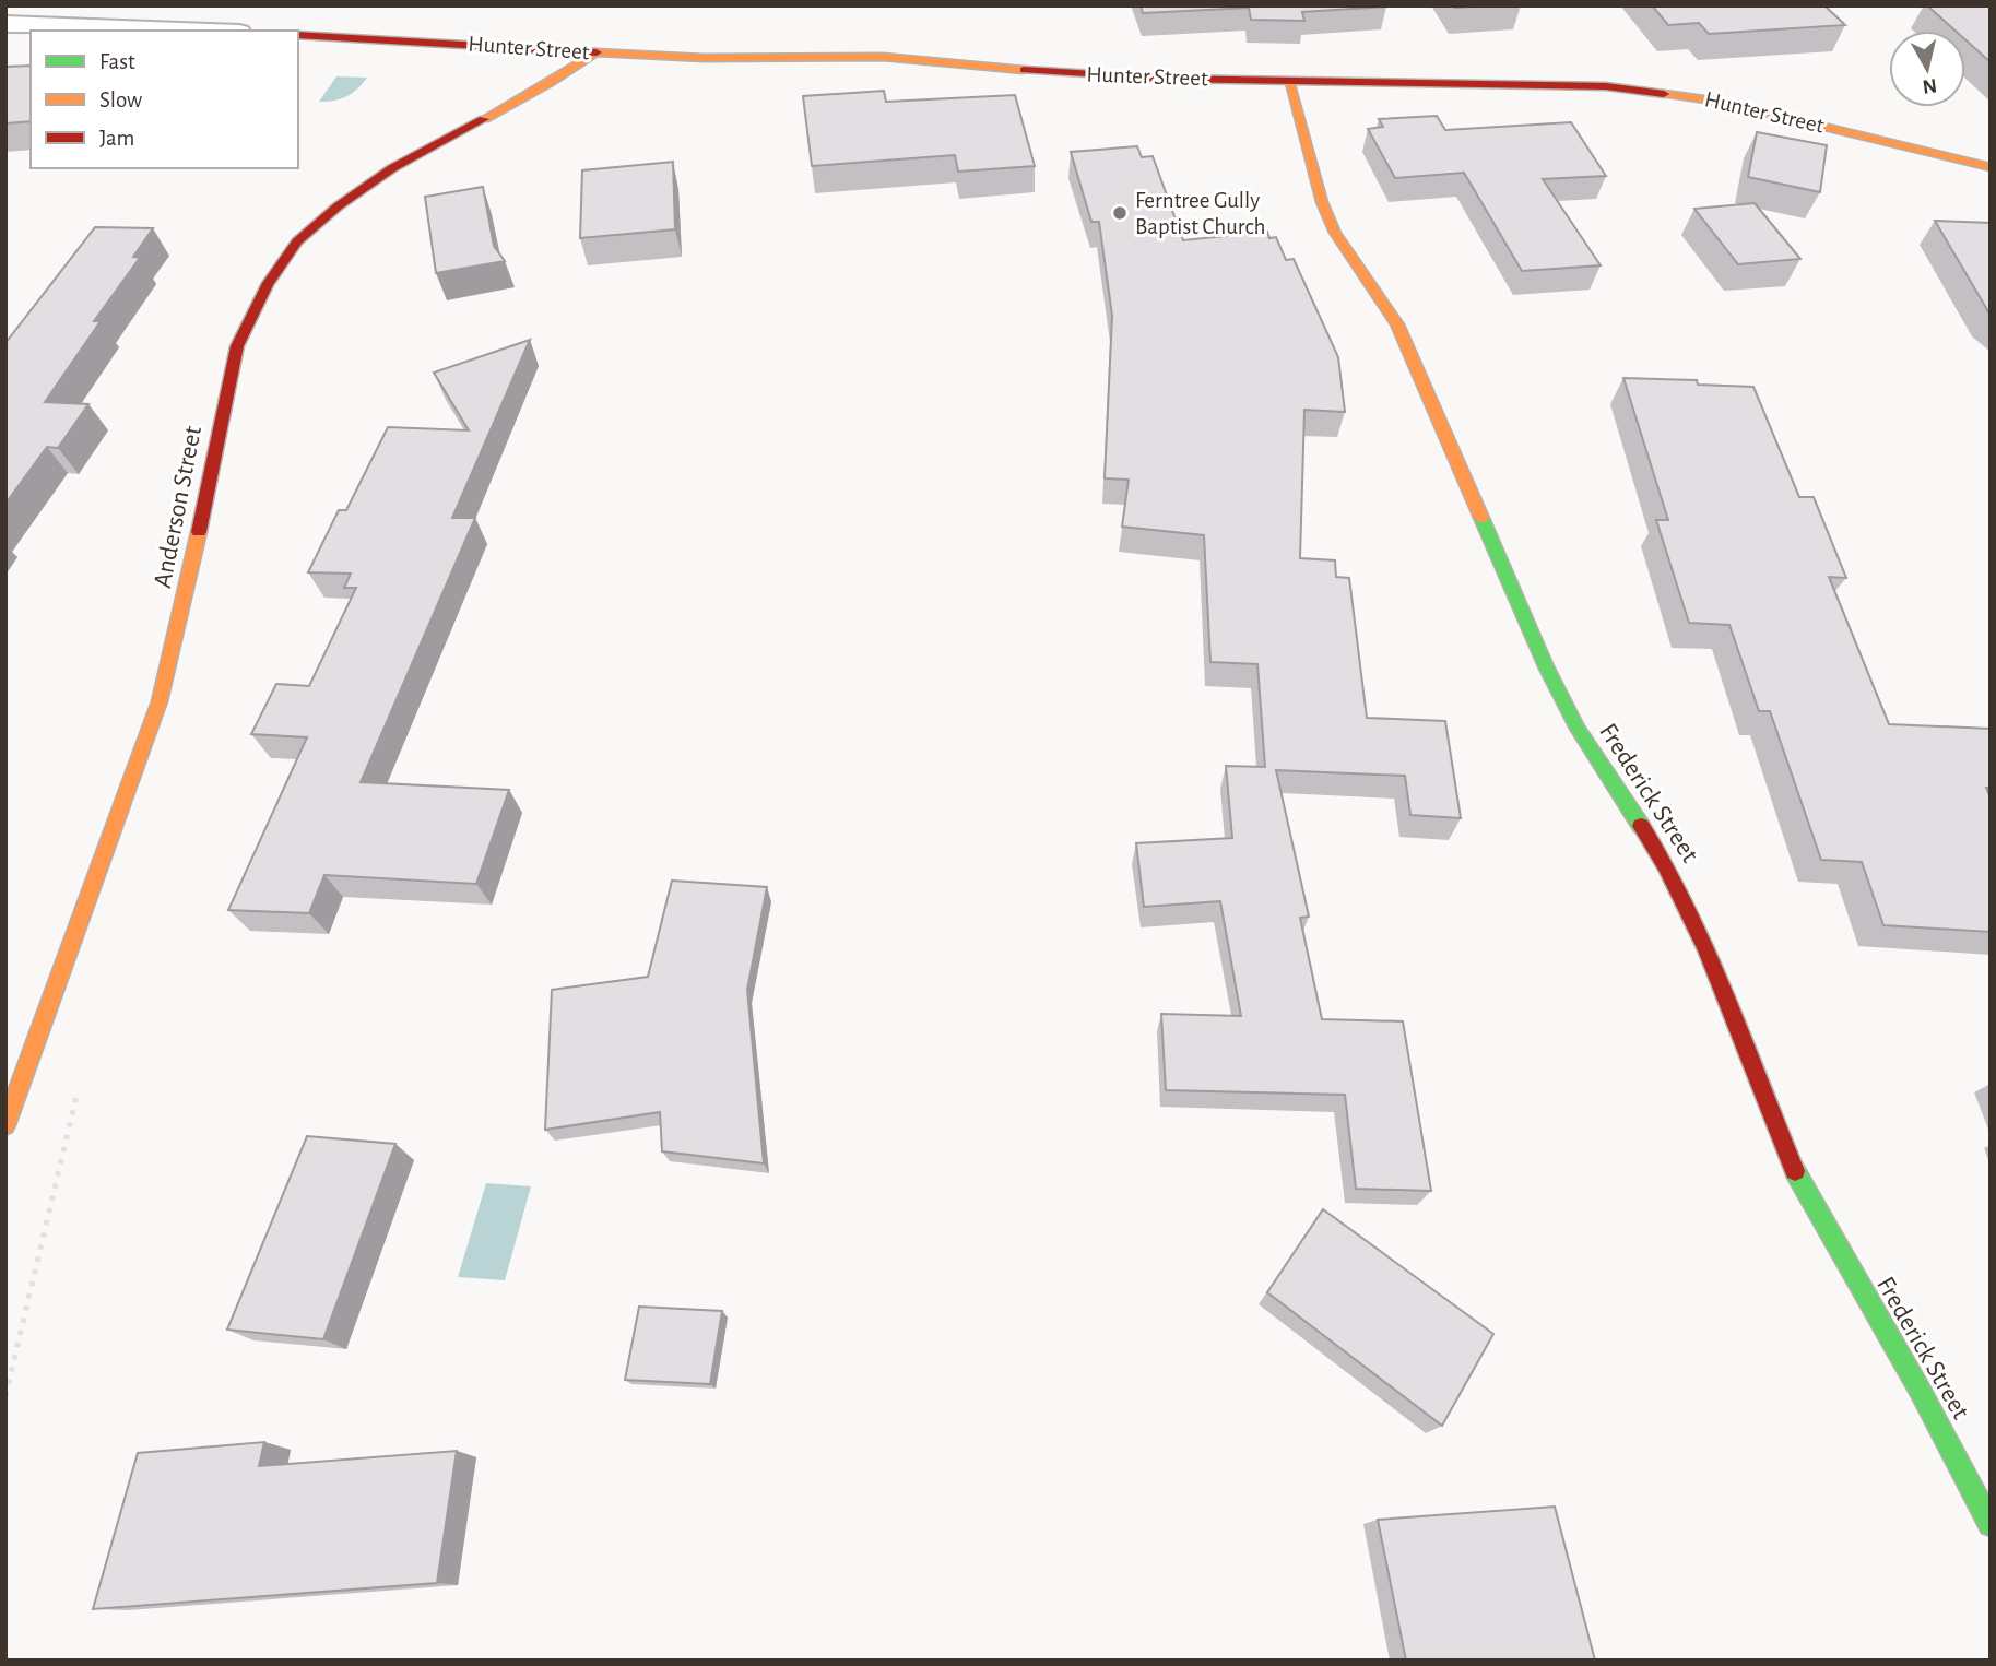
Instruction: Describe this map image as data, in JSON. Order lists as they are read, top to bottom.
{
  "streets": {
    "street": ["Hunter Street", "Anderson Street", "Frederick Street"]
  },
  "crossings": [
    ["Hunter Street", "Anderson Street"],
    ["Hunter Street", "Frederick Street"]
  ],
  "places": ["Ferntree Gully Baptist Church"],
  "legend": ["Fast", "Slow", "Jam"],
  "north": "bottom"
}
